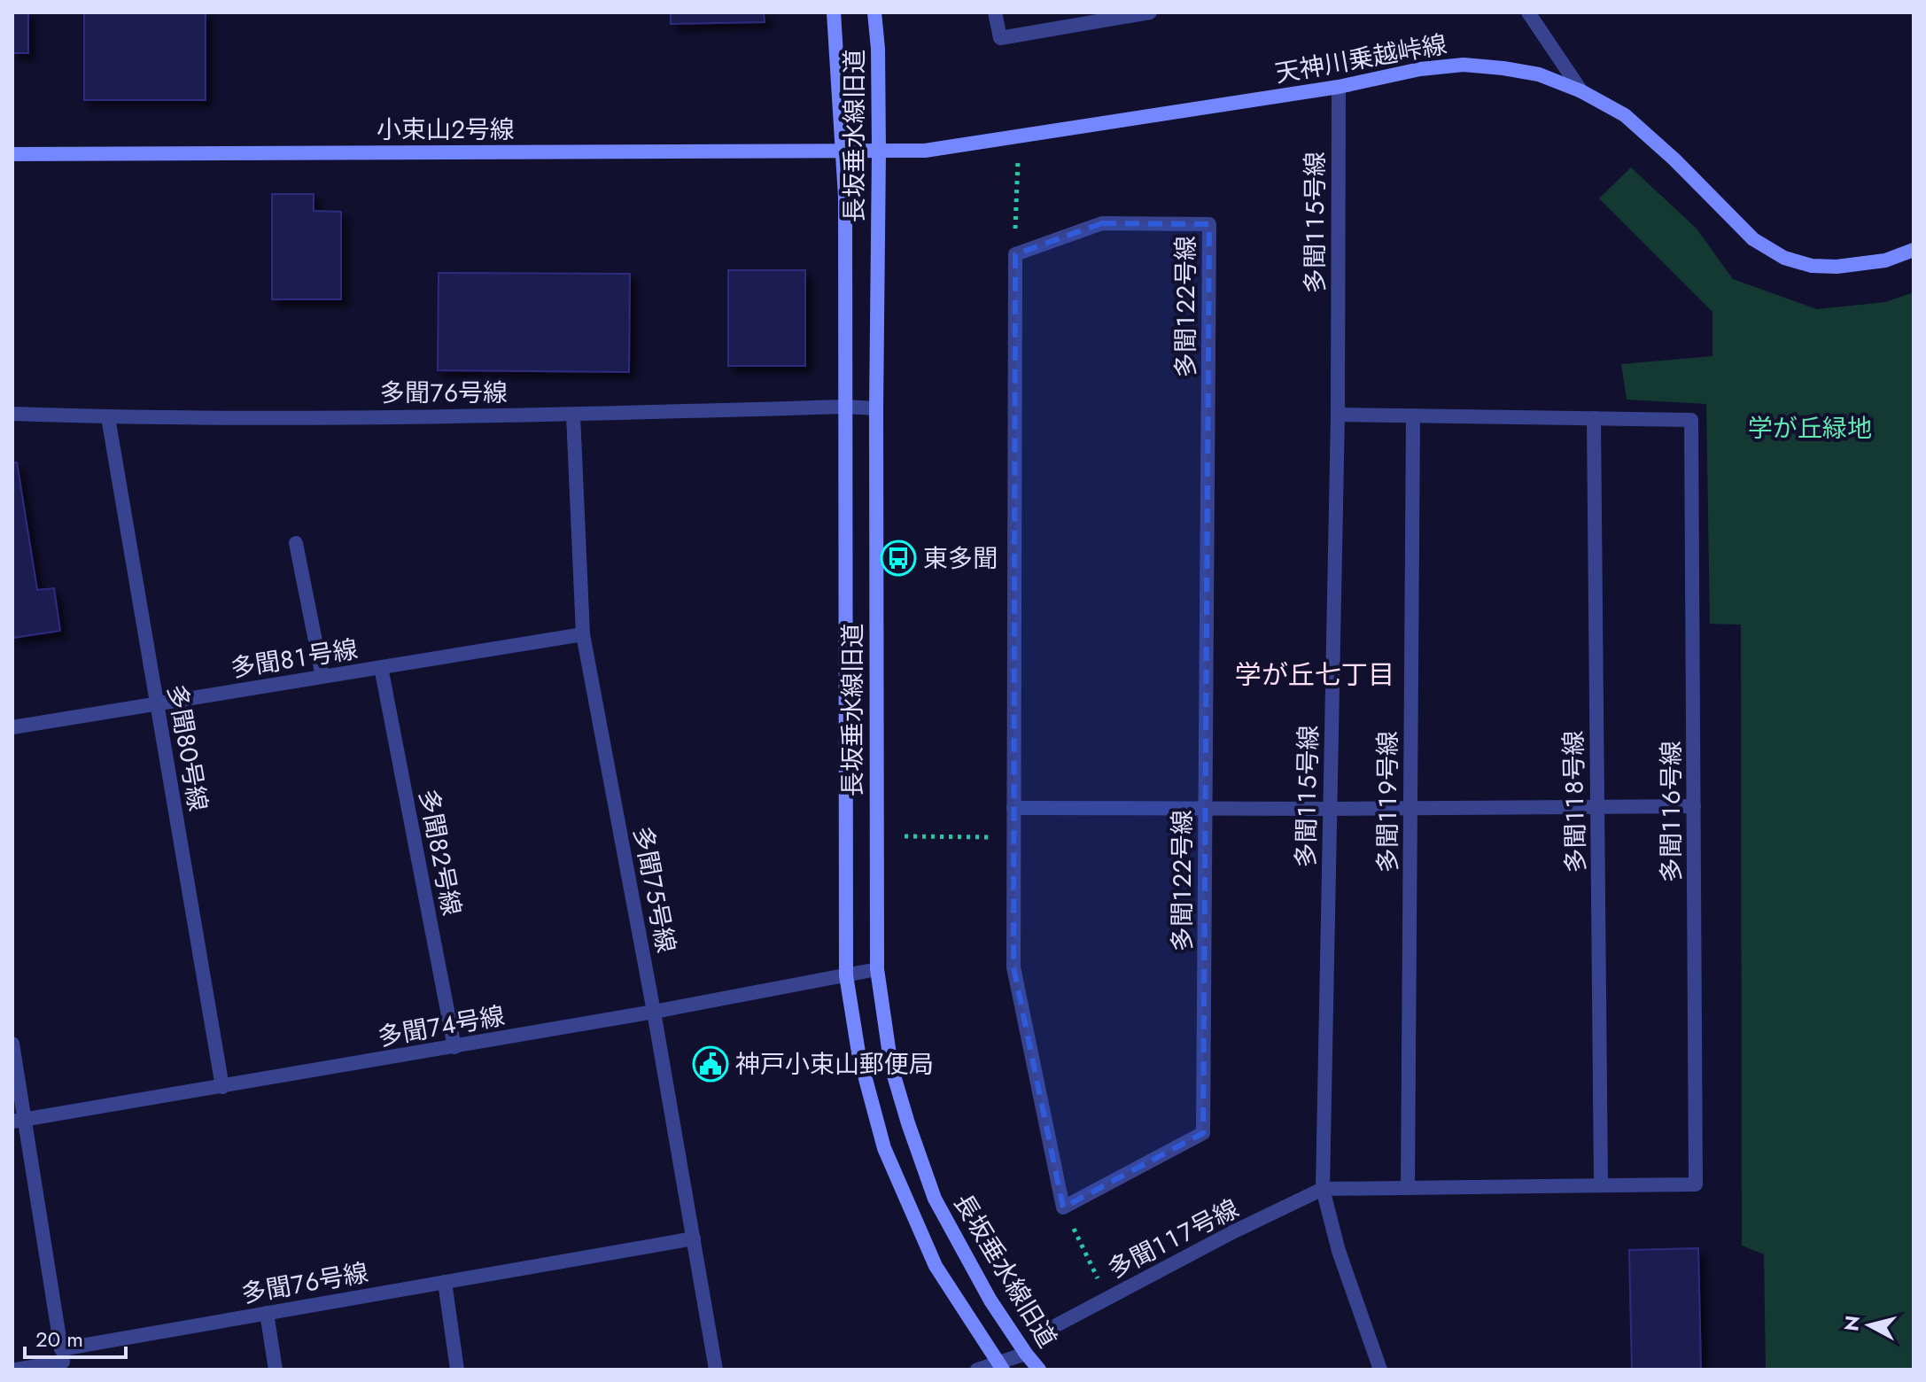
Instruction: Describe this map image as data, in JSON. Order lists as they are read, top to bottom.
{
  "streets": {
    "street": [
      "天神川乗越峠線",
      "小束山２号線",
      "長坂垂水線旧道",
      "多聞１１５号線",
      "多聞１２２号線",
      "多聞７６号線",
      "多聞８１号線",
      "多聞８０号線",
      "多聞１１９号線",
      "多聞１１８号線",
      "多聞１１６号線",
      "多聞８２号線",
      "多聞７５号線",
      "多聞７４号線",
      "多聞１１７号線"
    ]
  },
  "crossings": [
    ["天神川乗越峠線", "小束山２号線"],
    ["天神川乗越峠線", "長坂垂水線旧道"],
    ["天神川乗越峠線", "多聞１１５号線"],
    ["小束山２号線", "長坂垂水線旧道"],
    ["長坂垂水線旧道", "多聞７６号線"],
    ["長坂垂水線旧道", "多聞７４号線"],
    ["多聞１１５号線", "多聞１１６号線"],
    ["多聞１１５号線", "多聞１１７号線"],
    ["多聞７６号線", "多聞８０号線"],
    ["多聞７６号線", "多聞７５号線"],
    ["多聞８１号線", "多聞８０号線"],
    ["多聞８１号線", "多聞８２号線"],
    ["多聞８１号線", "多聞７５号線"],
    ["多聞８０号線", "多聞７４号線"],
    ["多聞１１９号線", "多聞１１６号線"],
    ["多聞１１８号線", "多聞１１６号線"],
    ["多聞１１６号線", "多聞１１７号線"],
    ["多聞８２号線", "多聞７４号線"],
    ["多聞７５号線", "多聞７４号線"]
  ],
  "districts": ["学が丘七丁目"],
  "parks": ["学が丘緑地"],
  "places": {
    "bus stop": ["東多聞"],
    "public building": ["神戸小束山郵便局"]
  },
  "scale_bar": "20 m",
  "north": "left"
}
